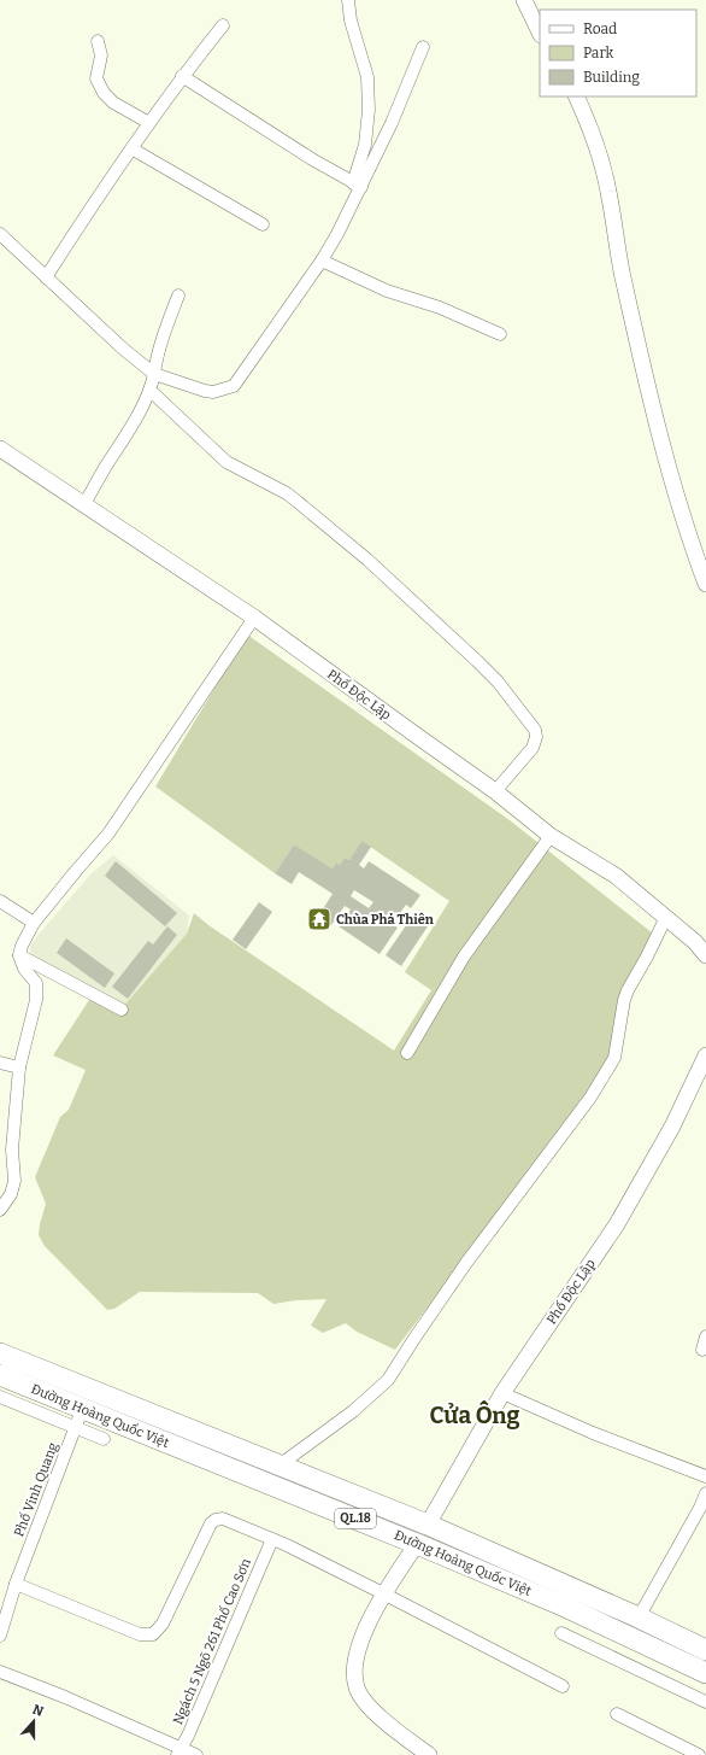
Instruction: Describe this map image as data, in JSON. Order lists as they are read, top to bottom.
{
  "streets": {
    "highway": ["Đường Hoàng Quốc Việt", "QL.18"],
    "street": ["Phố Độc Lập", "Phố Vinh Quang", "Ngách 5 Ngõ 261 Phố Cao Sơn"]
  },
  "crossings": [
    ["Phố Độc Lập", "Đường Hoàng Quốc Việt"],
    ["Đường Hoàng Quốc Việt", "Phố Vinh Quang"]
  ],
  "districts": ["Cửa Ông"],
  "places": {
    "temple": ["Chùa Phả Thiên"]
  },
  "legend": ["Road", "Park", "Building"],
  "north": "top"
}
